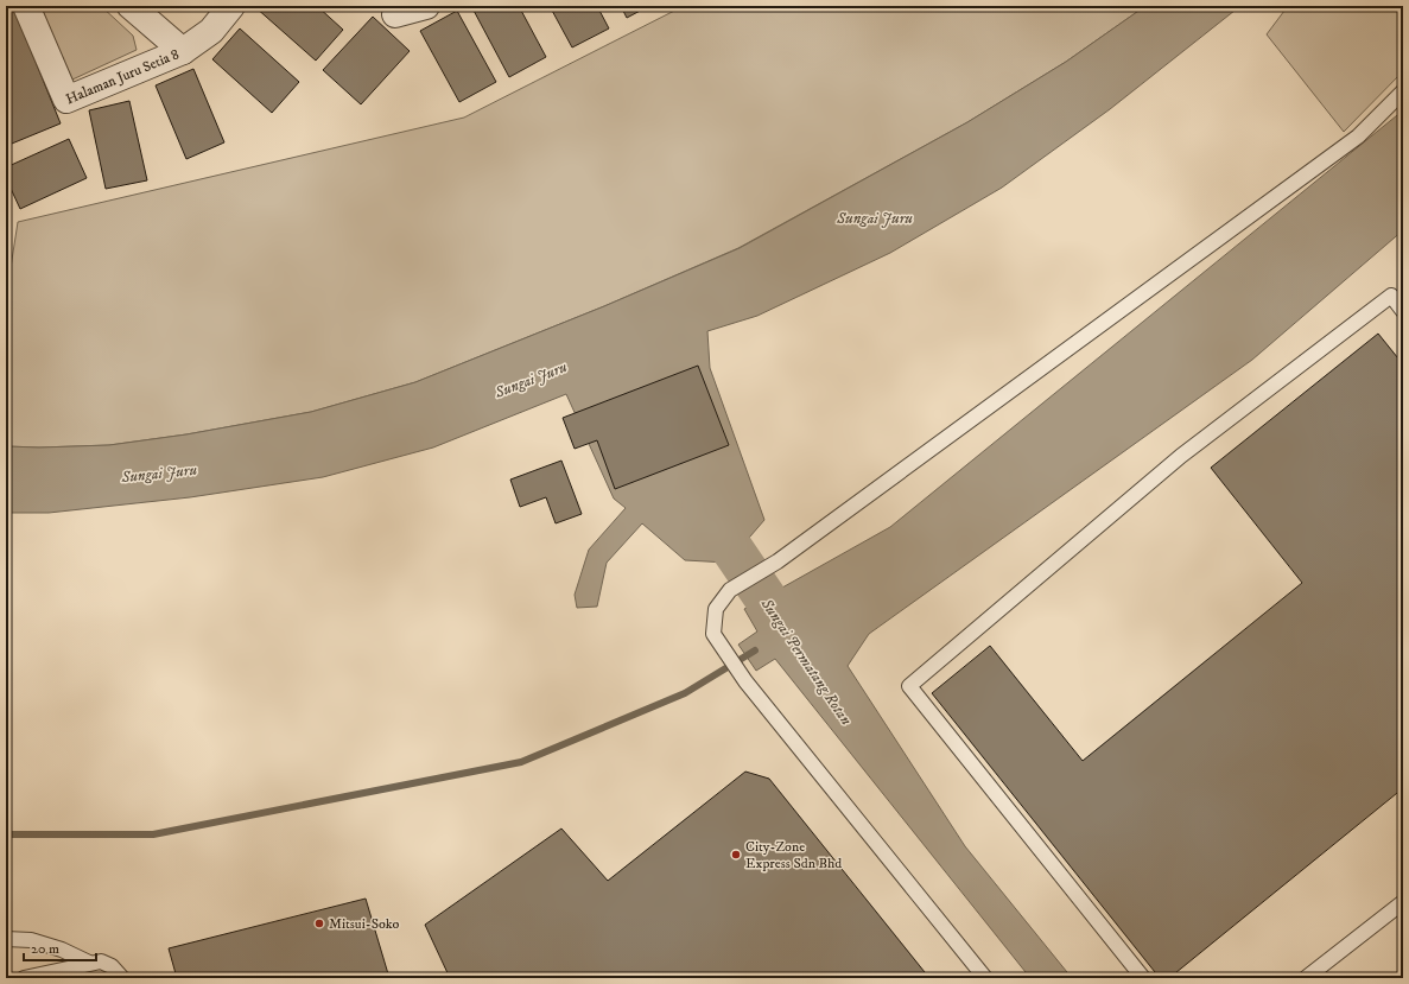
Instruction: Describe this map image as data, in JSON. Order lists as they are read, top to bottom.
{
  "streets": {
    "street": ["Halaman Juru Setia 8"]
  },
  "water": ["Sungai Juru", "Sungai Permatang Rotan"],
  "places": ["City-Zone Express Sdn Bhd", "Mitsui-Soko"],
  "scale_bar": "20 m"
}
